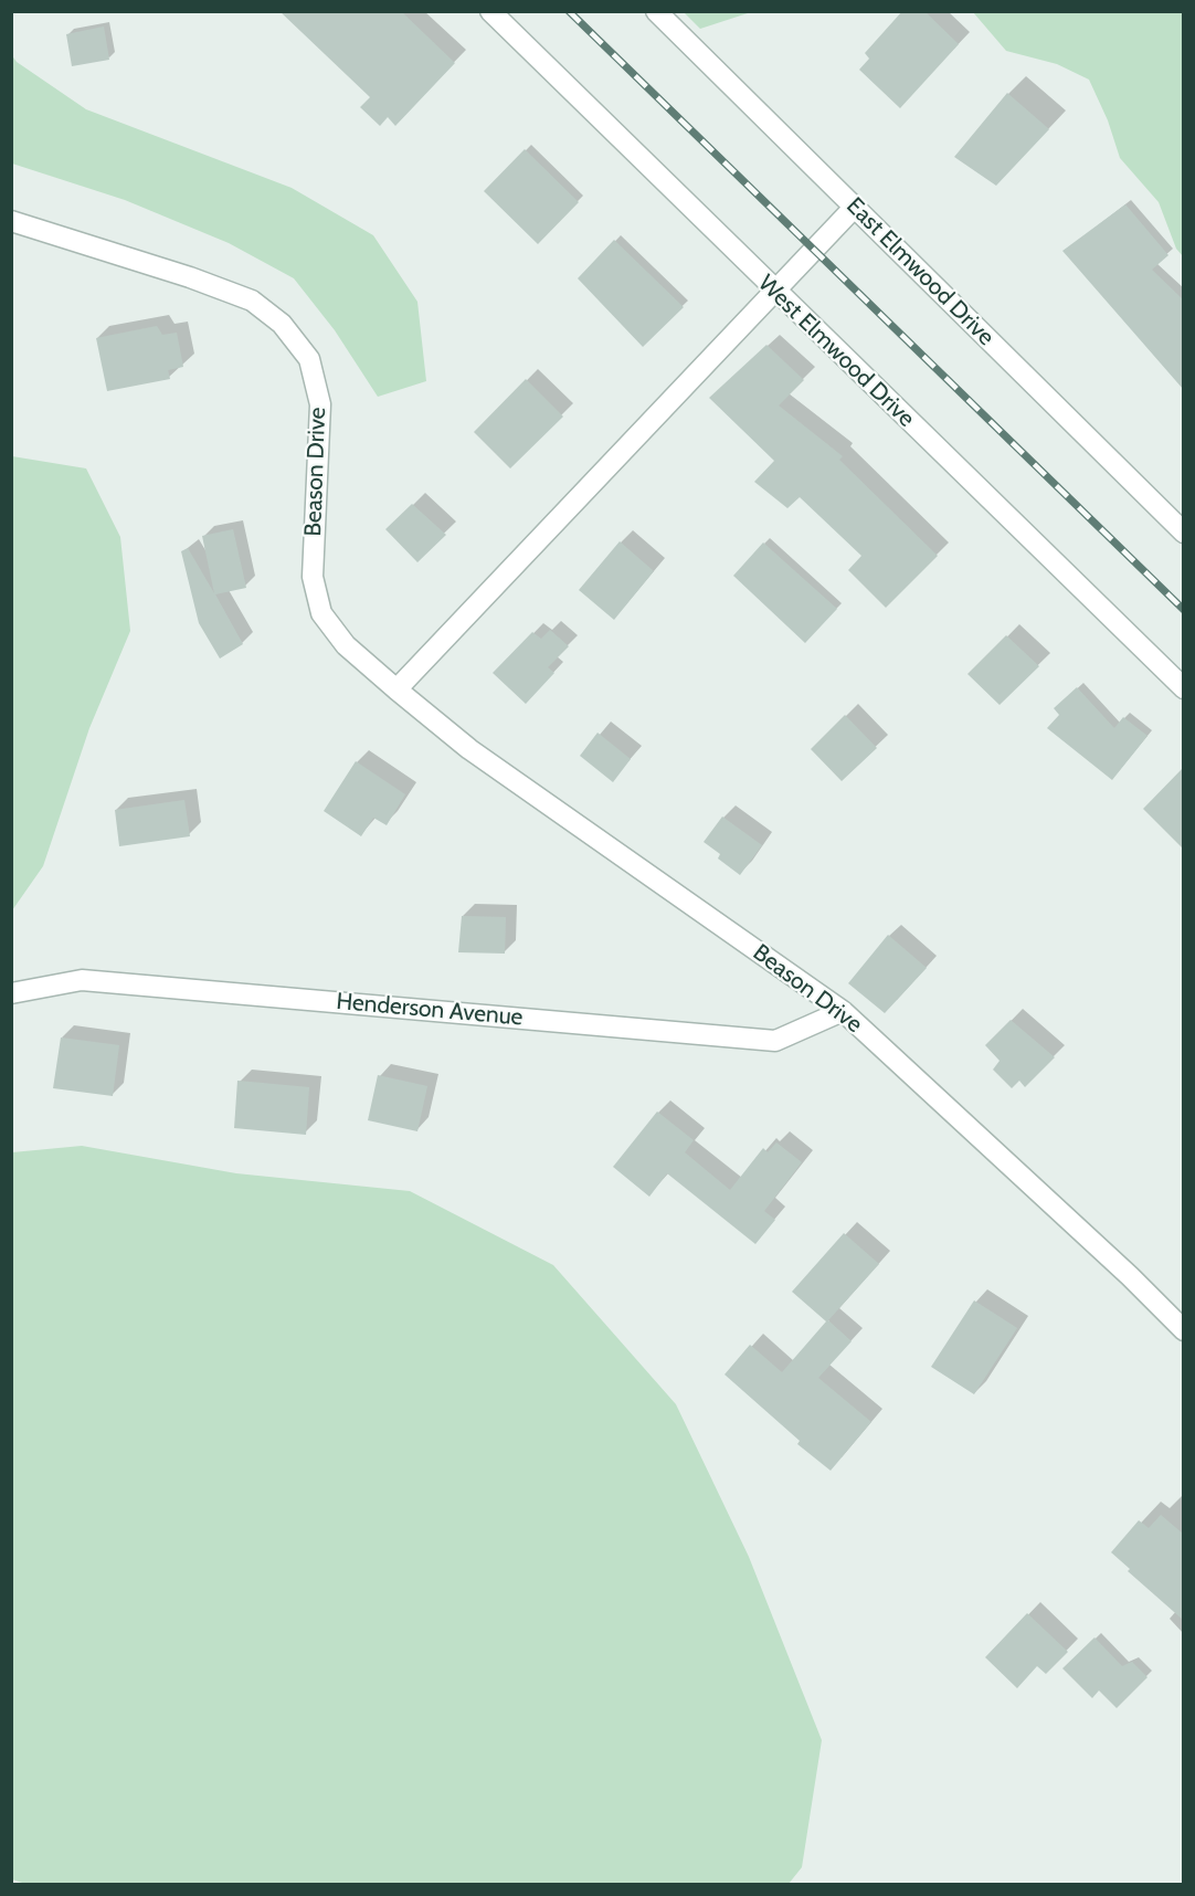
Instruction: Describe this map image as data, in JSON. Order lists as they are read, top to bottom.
{
  "streets": {
    "street": [
      "East Elmwood Drive",
      "West Elmwood Drive",
      "Beason Drive",
      "Henderson Avenue"
    ]
  },
  "crossings": [
    ["Beason Drive", "Henderson Avenue"]
  ]
}
